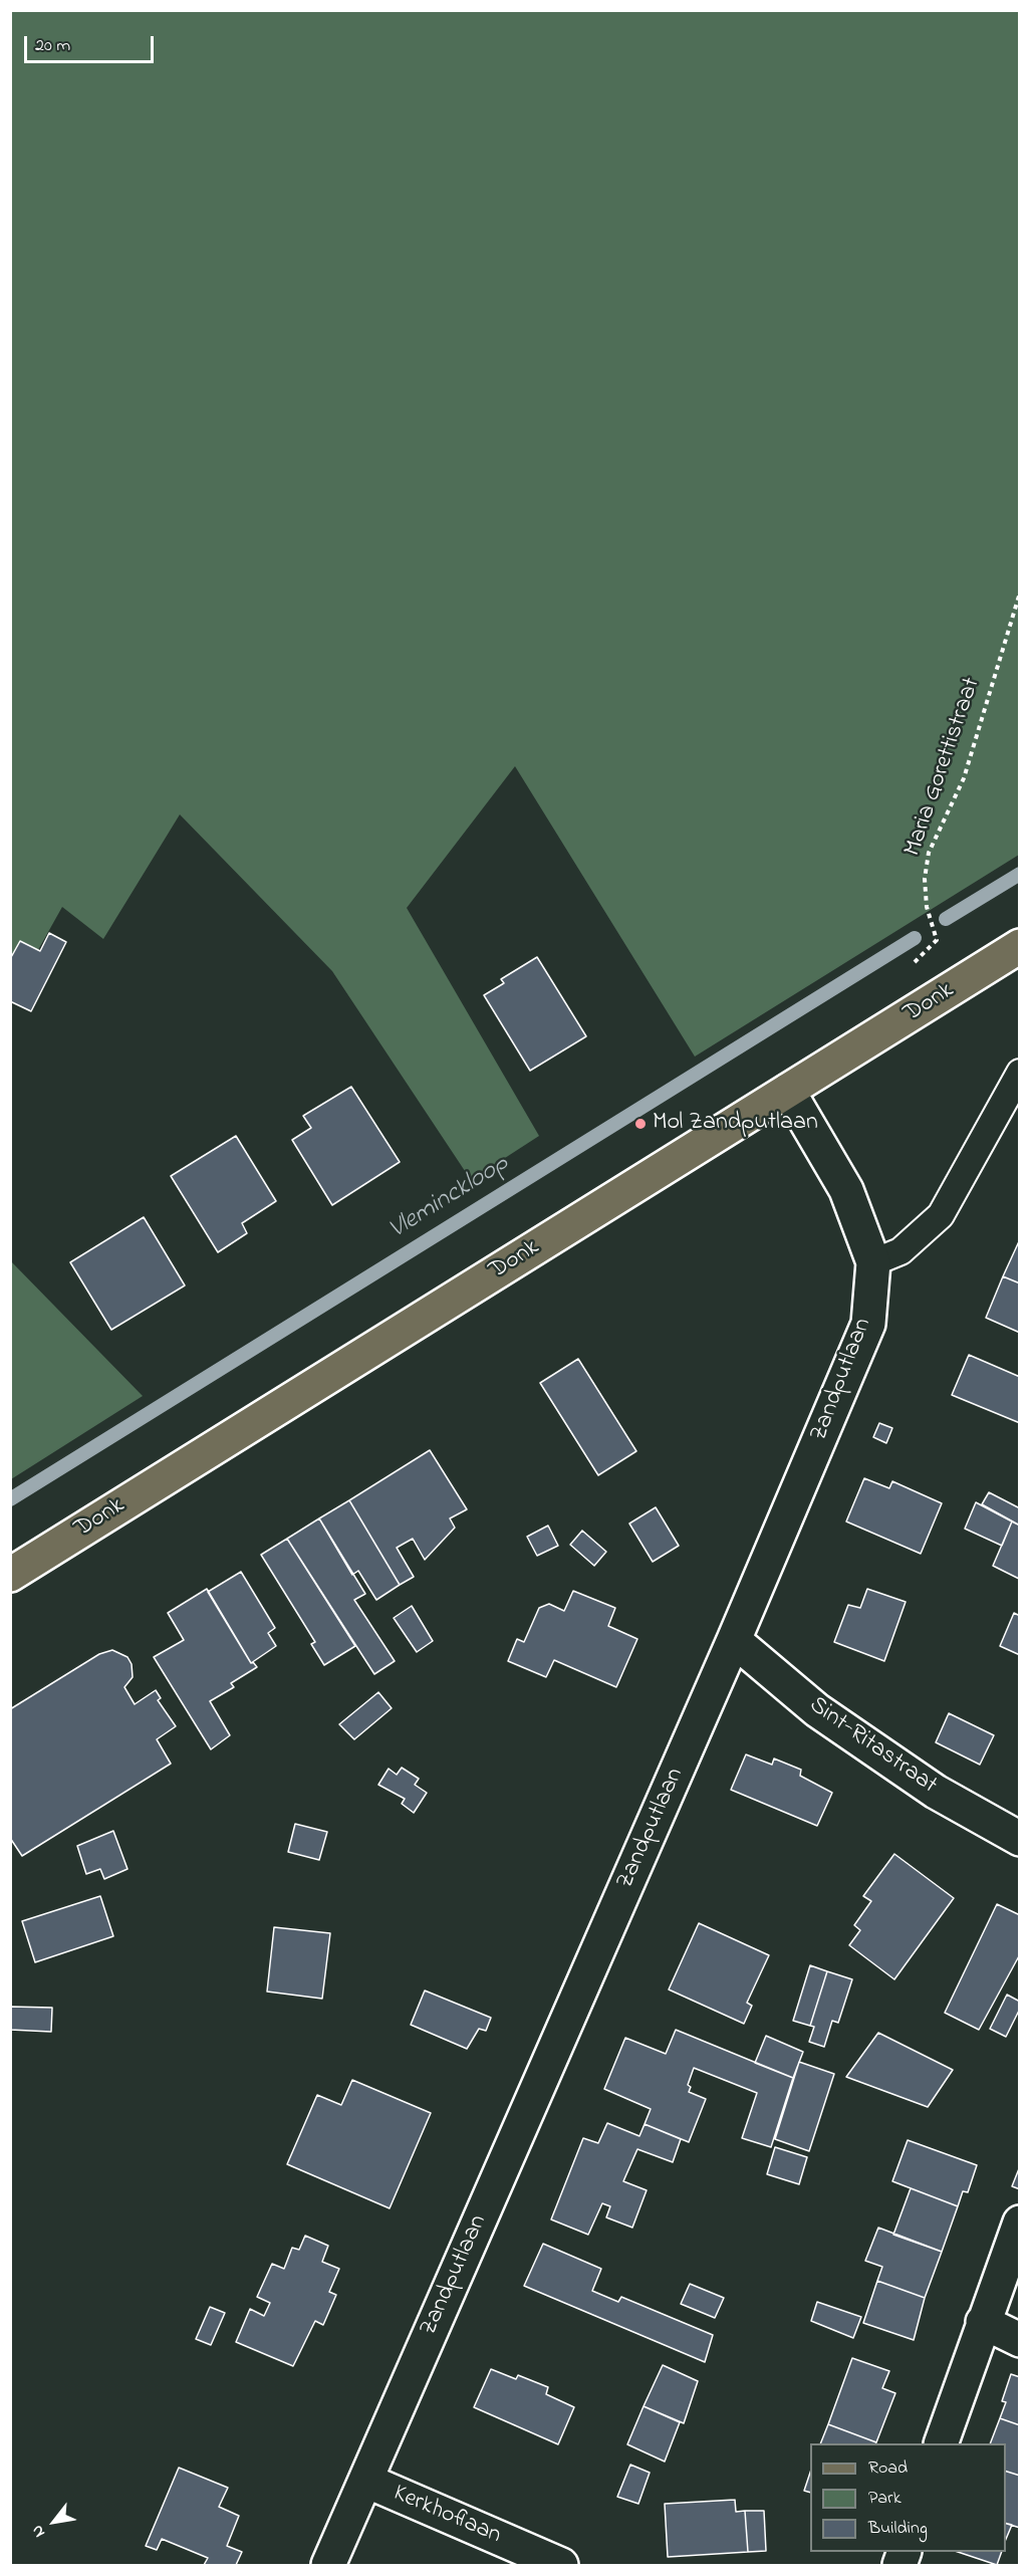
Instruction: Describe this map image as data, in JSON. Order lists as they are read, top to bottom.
{
  "streets": {
    "main road": ["Donk"],
    "street": ["Zandputlaan", "Sint-Ritastraat", "Kerkhoflaan"],
    "path": ["Maria Gorettistraat"]
  },
  "crossings": [
    ["Maria Gorettistraat", "Donk"],
    ["Donk", "Zandputlaan"],
    ["Zandputlaan", "Sint-Ritastraat"],
    ["Zandputlaan", "Kerkhoflaan"]
  ],
  "water": ["Vleminckloop"],
  "places": ["Mol Zandputlaan"],
  "legend": ["Road", "Park", "Building"],
  "scale_bar": "20 m",
  "north": "bottom left"
}
